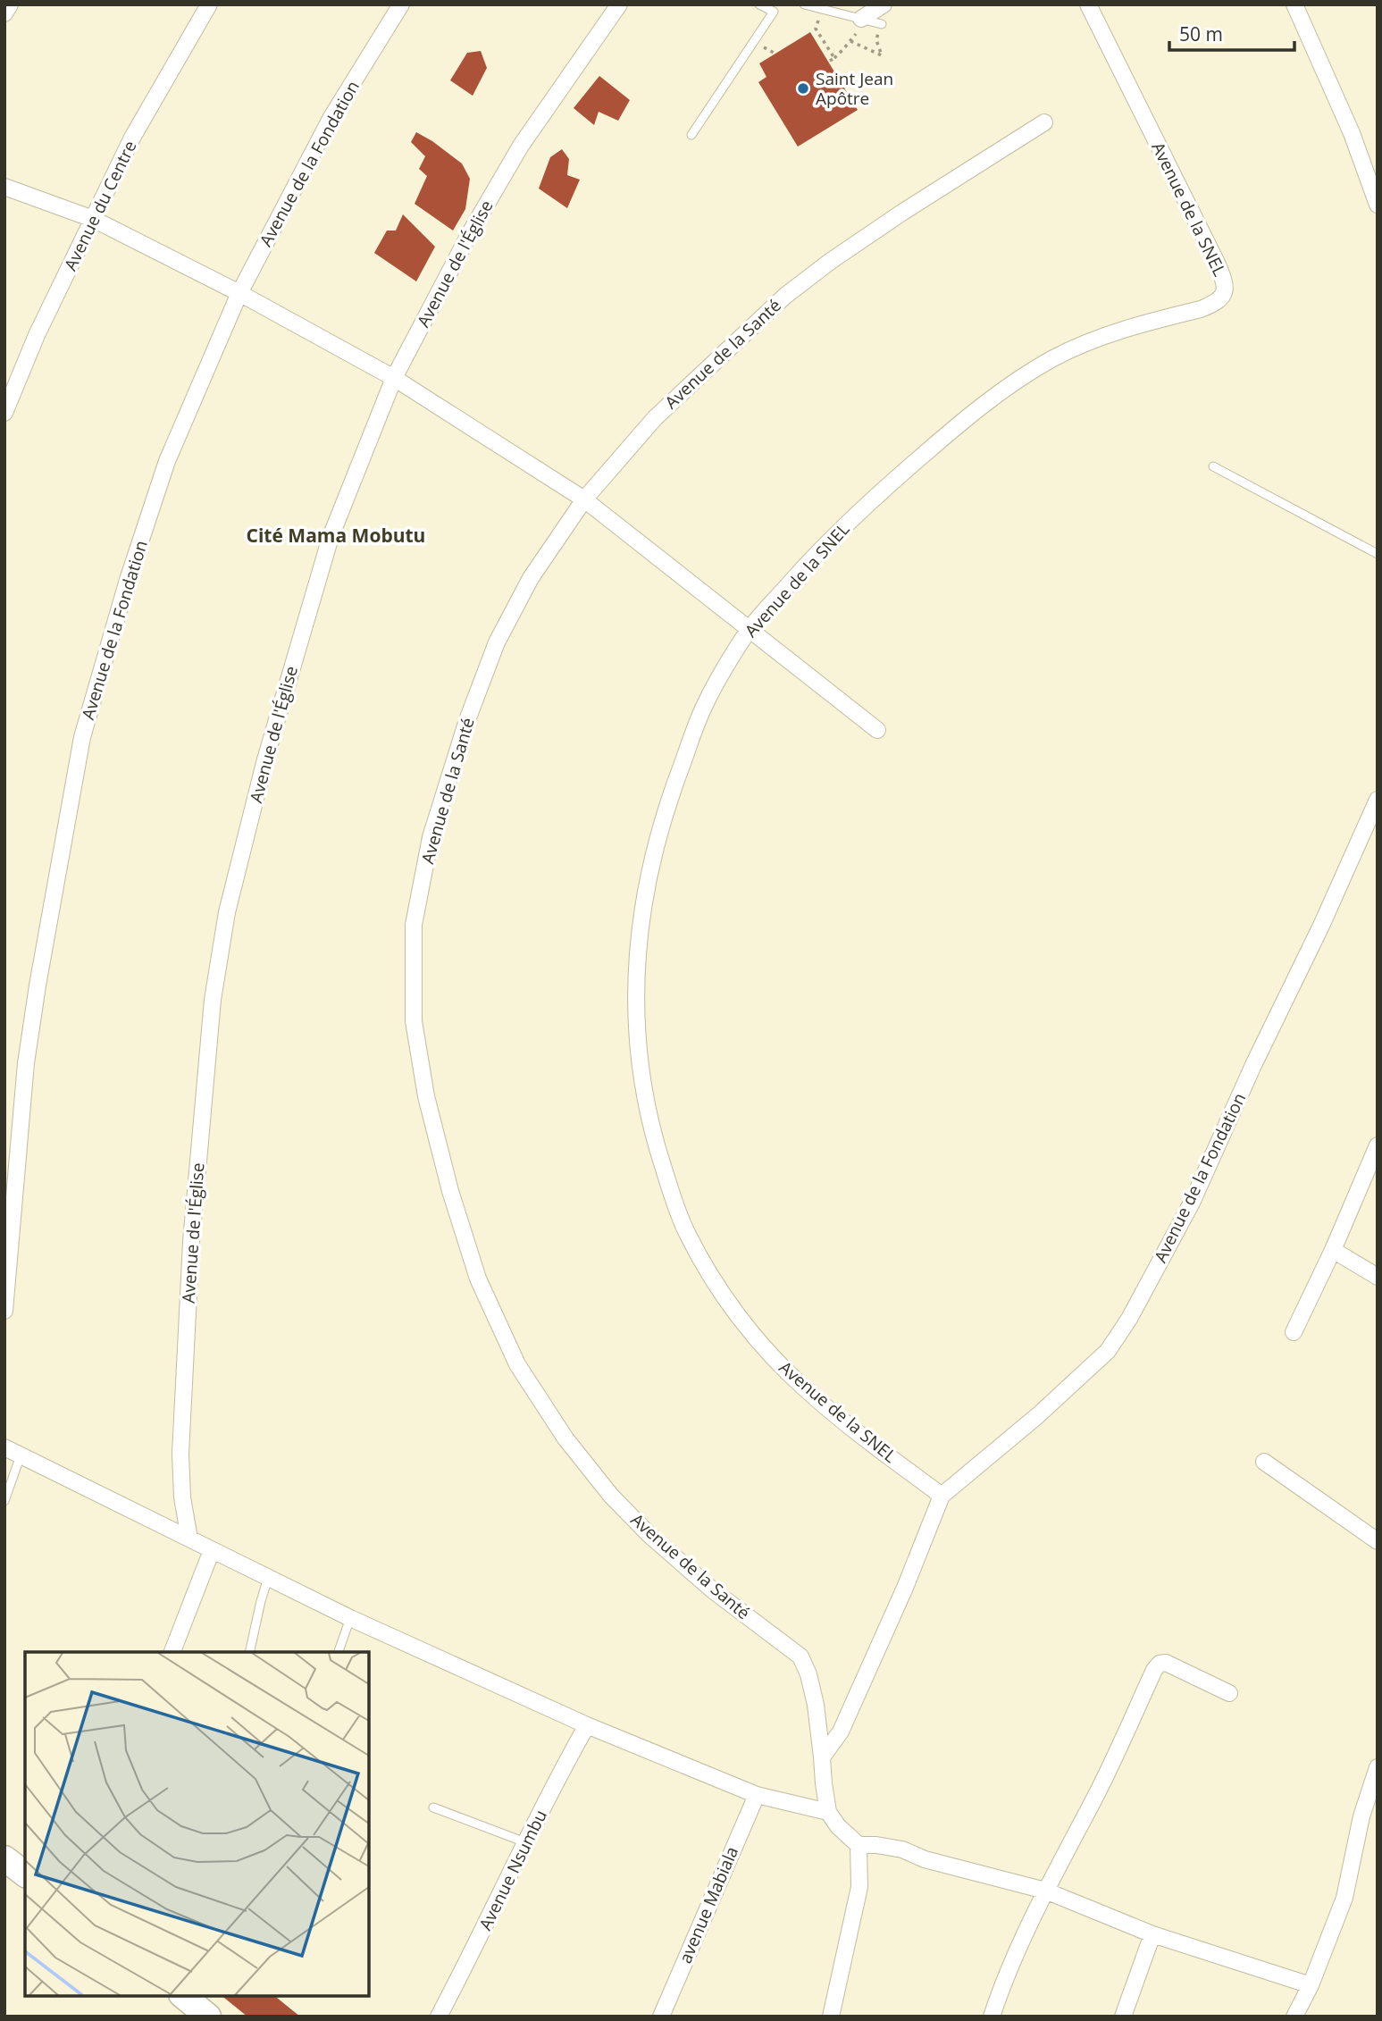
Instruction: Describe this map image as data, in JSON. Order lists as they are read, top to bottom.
{
  "streets": {
    "street": [
      "Avenue de la Fondation",
      "Avenue du Centre",
      "Avenue de la SNEL",
      "Avenue de l'Église",
      "Avenue de la Santé",
      "Avenue Nsumbu",
      "avenue Mabiala"
    ]
  },
  "crossings": [
    ["Avenue de la Fondation", "Avenue de la SNEL"]
  ],
  "districts": ["Cité Mama Mobutu"],
  "places": ["Saint Jean Apôtre"],
  "scale_bar": "50 m"
}
